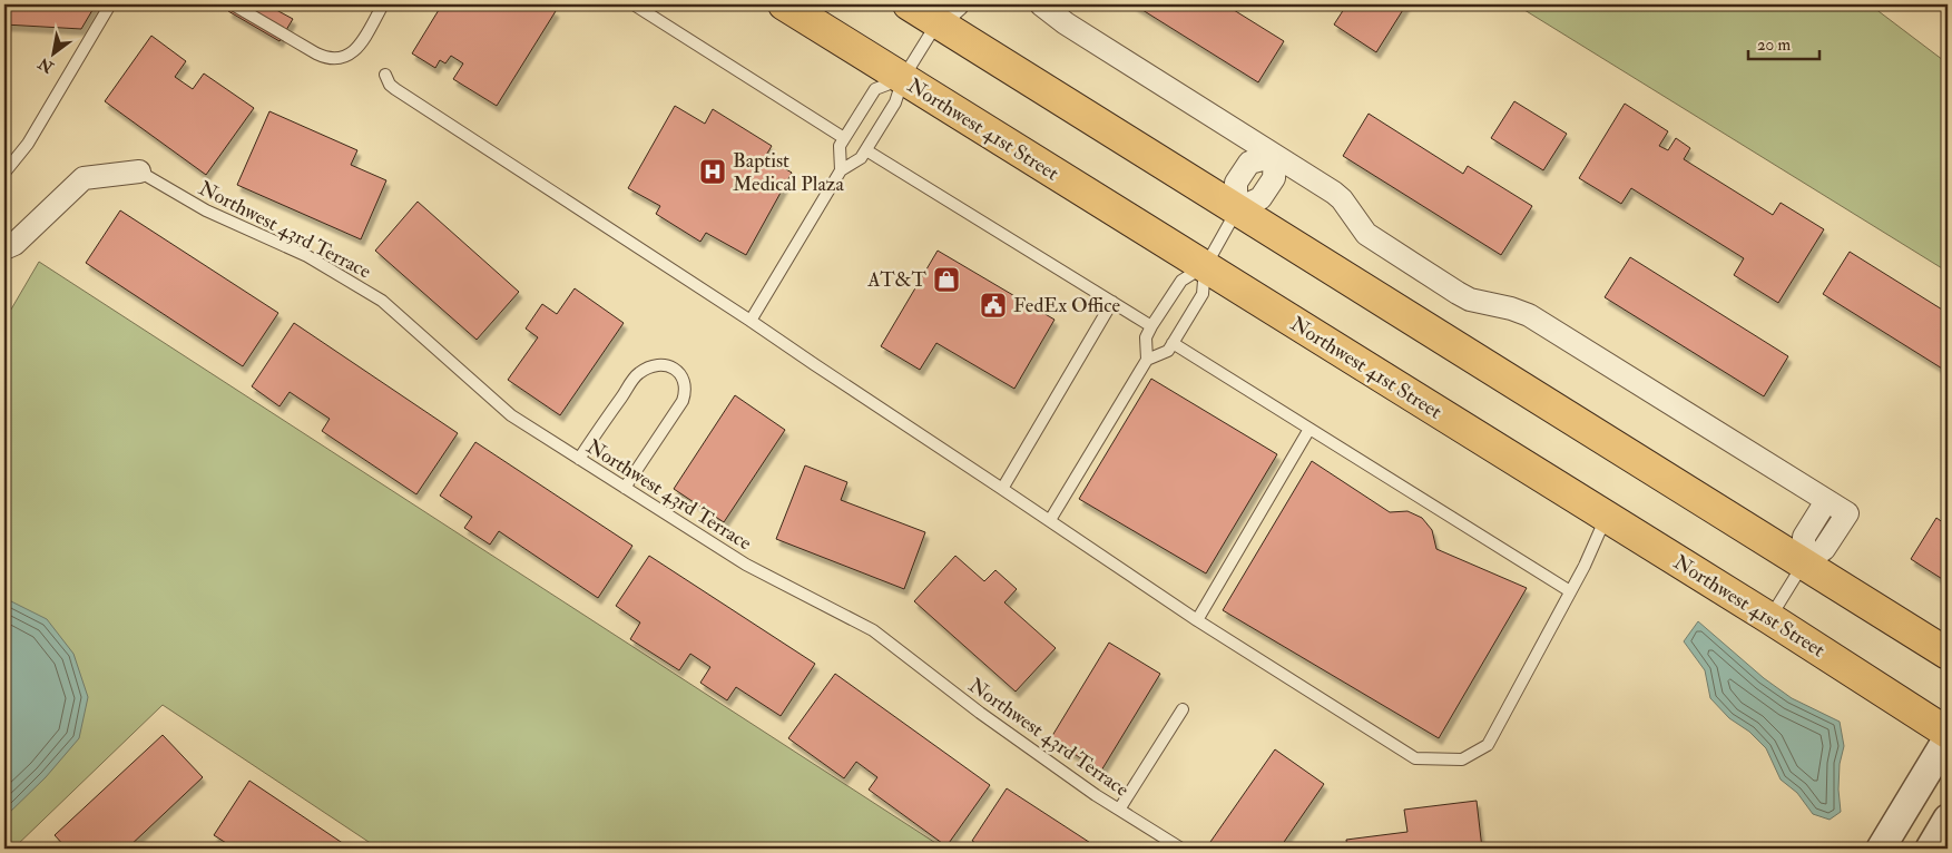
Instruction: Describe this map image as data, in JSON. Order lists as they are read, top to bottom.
{
  "streets": {
    "main road": ["Northwest 41st Street"],
    "lane": ["Northwest 43rd Terrace"]
  },
  "places": {
    "hospital": ["Baptist Medical Plaza"],
    "shop": ["AT&T"],
    "public building": ["FedEx Office"]
  },
  "scale_bar": "20 m",
  "north": "bottom left"
}
